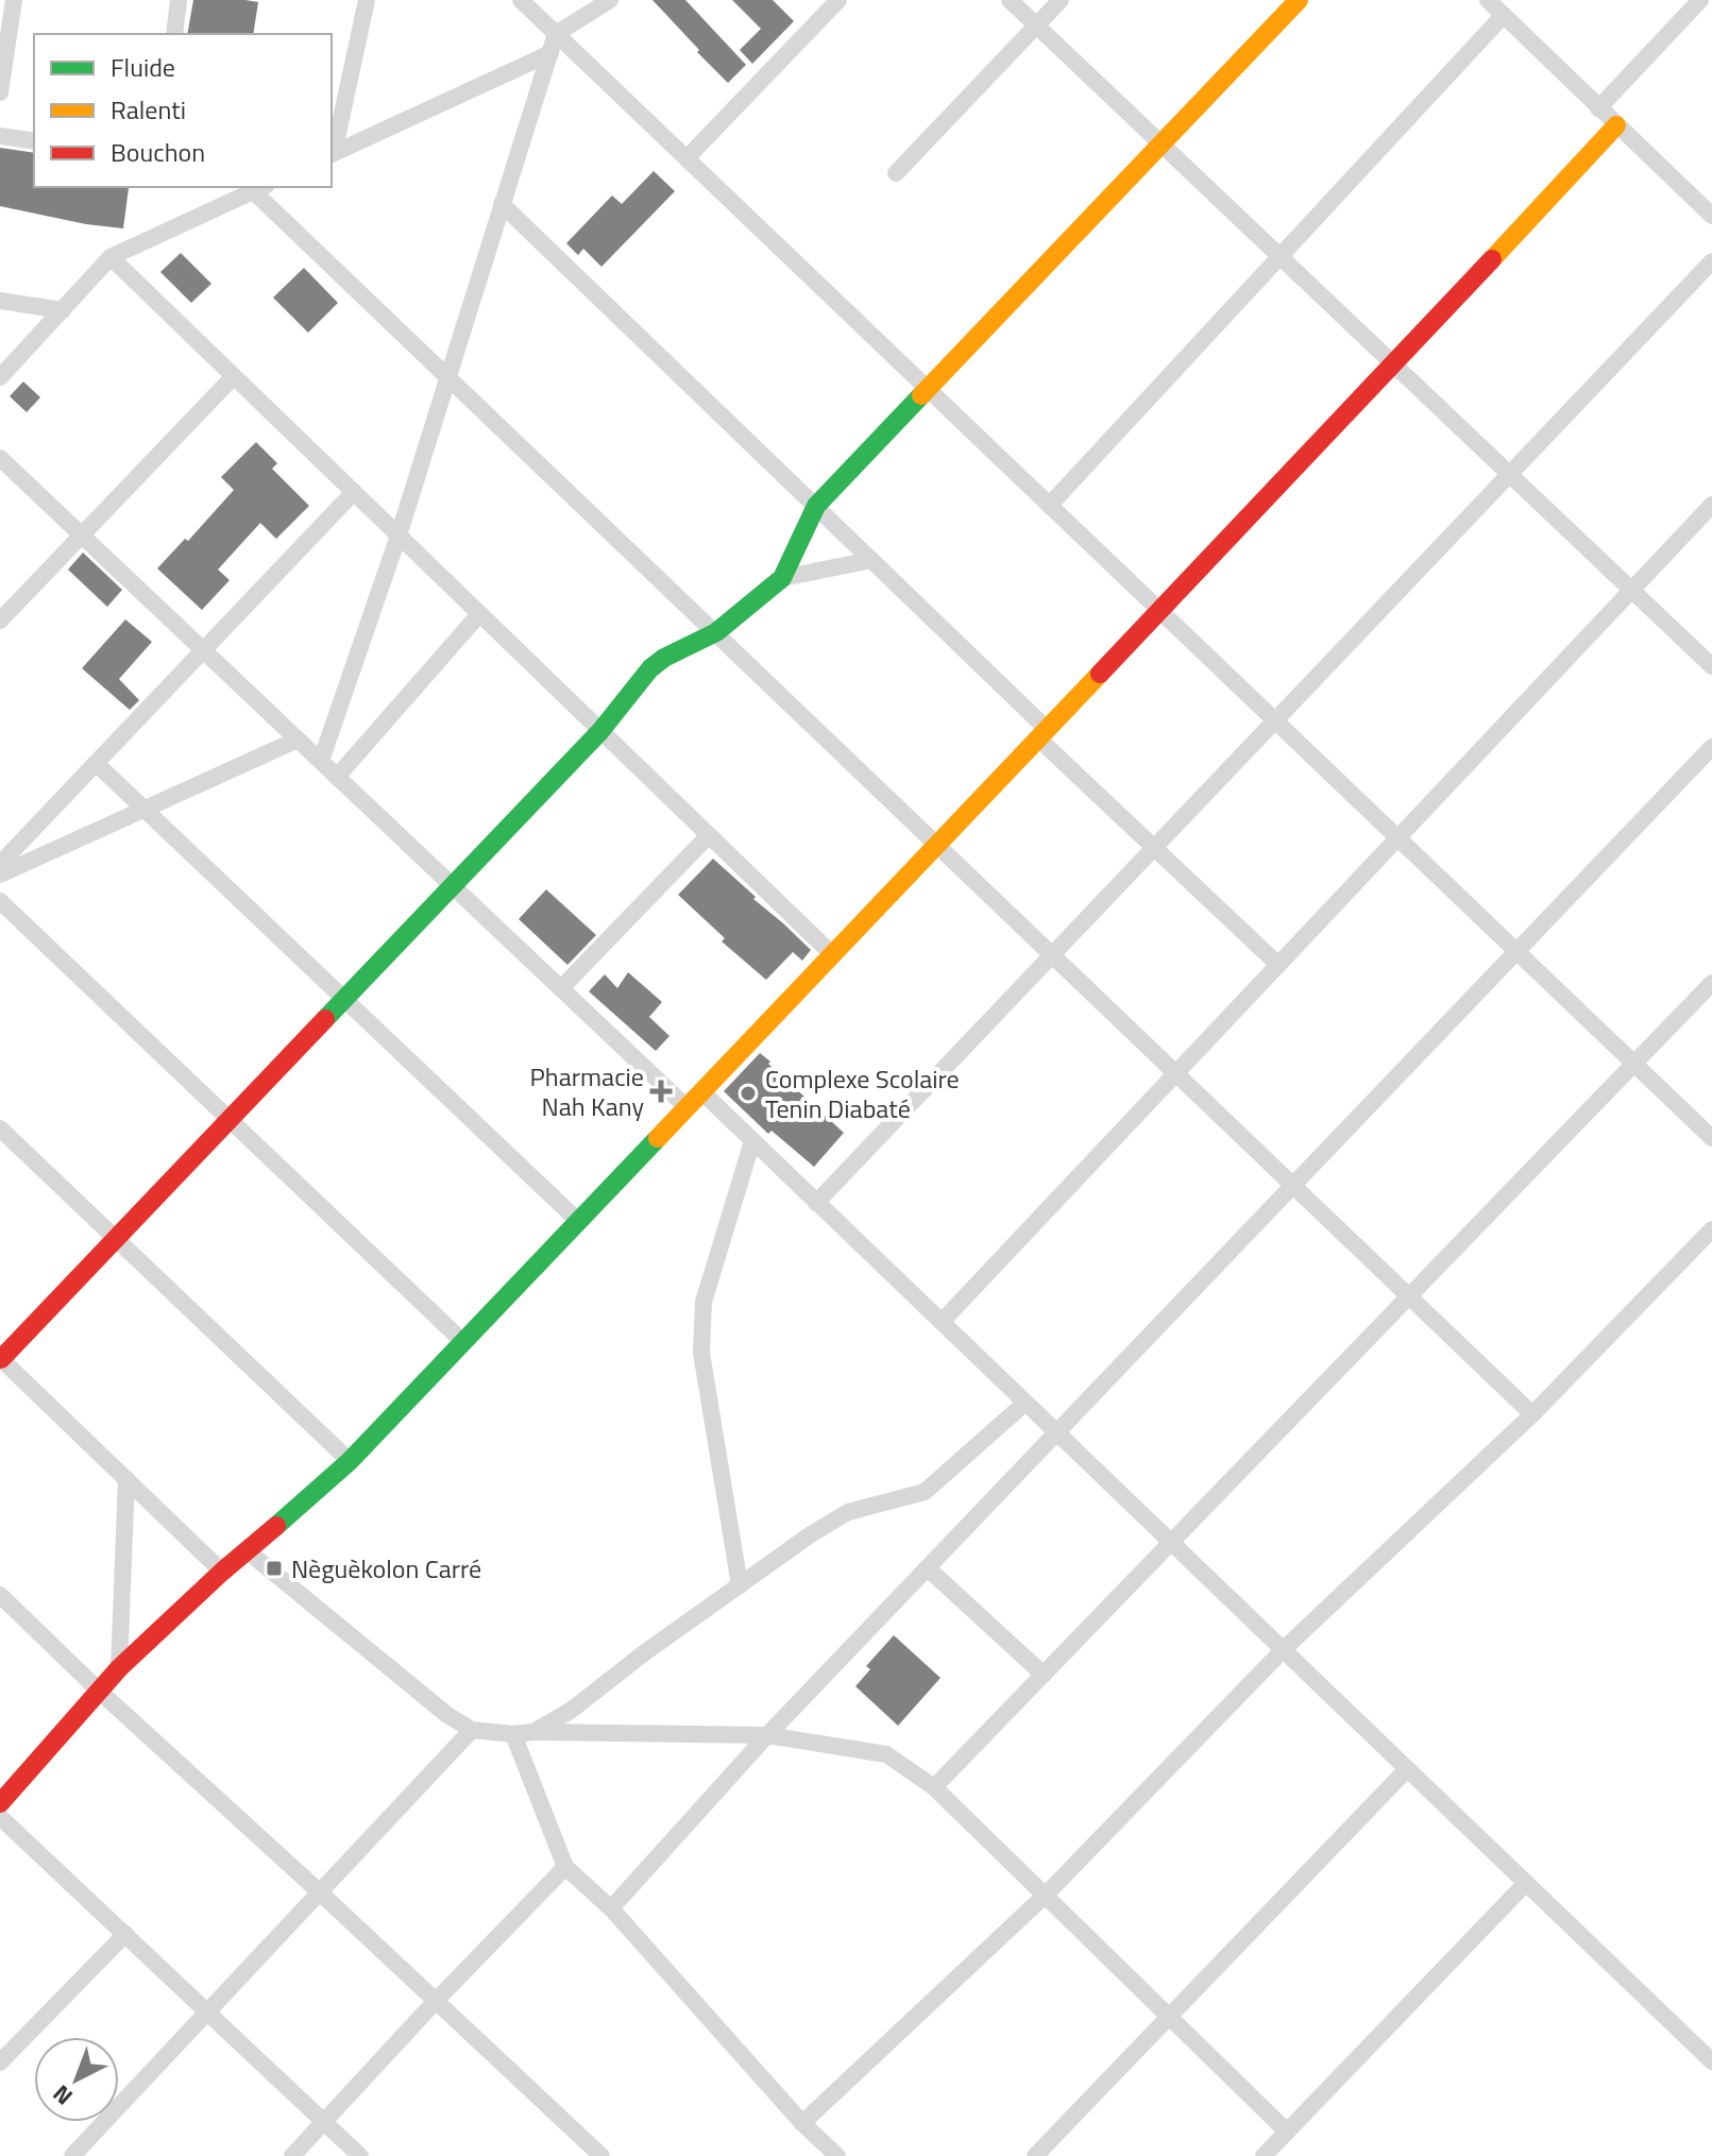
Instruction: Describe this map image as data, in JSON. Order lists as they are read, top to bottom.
{
  "places": {
    "health": ["Pharmacie Nah Kany"],
    "other": ["Complexe Scolaire Tenin Diabaté"],
    "transit": ["Nèguèkolon Carré"]
  },
  "legend": ["Fluide", "Ralenti", "Bouchon"],
  "north": "bottom left"
}
